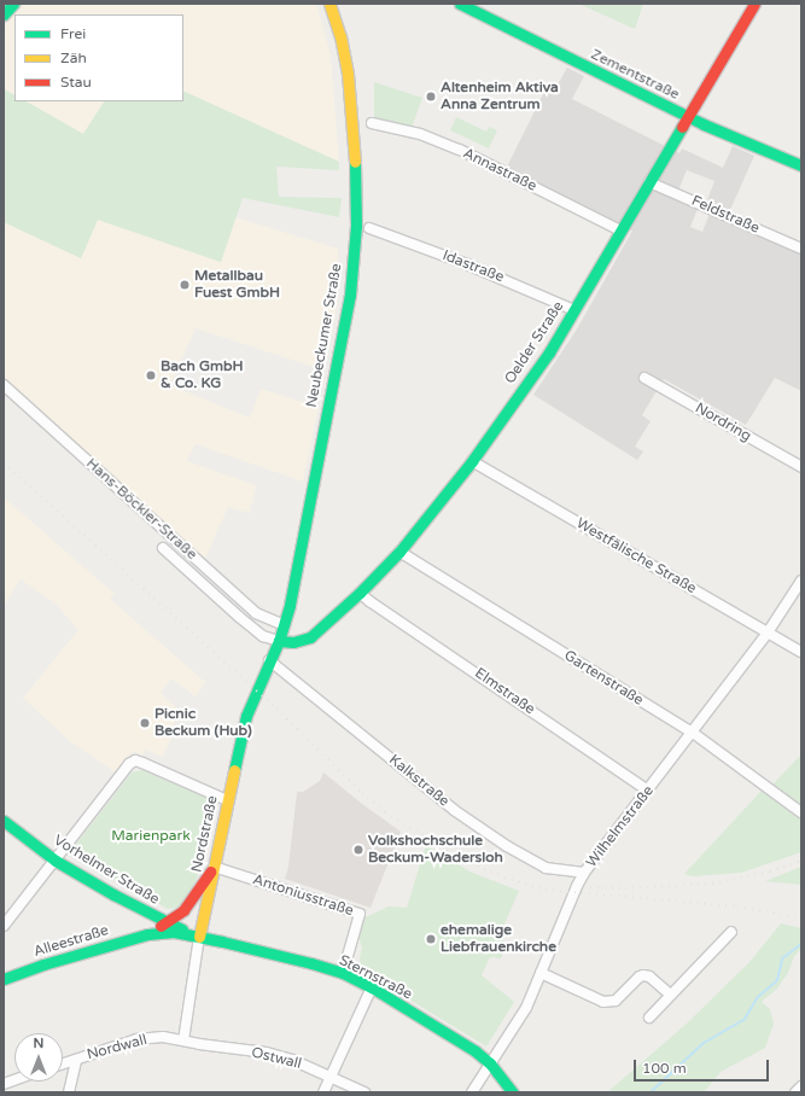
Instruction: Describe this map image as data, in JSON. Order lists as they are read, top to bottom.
{
  "streets": {
    "main road": [
      "Zementstraße",
      "Neubeckumer Straße",
      "Oelder Straße",
      "Nordstraße",
      "Vorhelmer Straße",
      "Alleestraße",
      "Sternstraße"
    ],
    "street": [
      "Annastraße",
      "Feldstraße",
      "Idastraße",
      "Nordring",
      "Hans-Böckler-Straße",
      "Westfälische Straße",
      "Gartenstraße",
      "Elmstraße",
      "Kalkstraße",
      "Wilhelmstraße",
      "Antoniusstraße",
      "Nordwall",
      "Ostwall"
    ]
  },
  "crossings": [
    ["Zementstraße", "Oelder Straße"],
    ["Annastraße", "Oelder Straße"],
    ["Feldstraße", "Oelder Straße"],
    ["Idastraße", "Oelder Straße"],
    ["Neubeckumer Straße", "Oelder Straße"],
    ["Neubeckumer Straße", "Hans-Böckler-Straße"],
    ["Neubeckumer Straße", "Nordstraße"],
    ["Oelder Straße", "Westfälische Straße"],
    ["Oelder Straße", "Gartenstraße"],
    ["Oelder Straße", "Elmstraße"],
    ["Oelder Straße", "Nordstraße"],
    ["Westfälische Straße", "Wilhelmstraße"],
    ["Gartenstraße", "Wilhelmstraße"],
    ["Elmstraße", "Wilhelmstraße"],
    ["Kalkstraße", "Wilhelmstraße"],
    ["Kalkstraße", "Nordstraße"],
    ["Wilhelmstraße", "Sternstraße"],
    ["Nordstraße", "Vorhelmer Straße"],
    ["Nordstraße", "Antoniusstraße"],
    ["Nordstraße", "Alleestraße"],
    ["Nordstraße", "Sternstraße"],
    ["Nordstraße", "Nordwall"],
    ["Nordstraße", "Ostwall"],
    ["Vorhelmer Straße", "Alleestraße"],
    ["Vorhelmer Straße", "Sternstraße"],
    ["Antoniusstraße", "Alleestraße"],
    ["Antoniusstraße", "Sternstraße"],
    ["Alleestraße", "Sternstraße"],
    ["Nordwall", "Ostwall"]
  ],
  "parks": ["Marienpark"],
  "places": [
    "Altenheim Aktiva Anna Zentrum",
    "Metallbau Fuest GmbH",
    "Bach GmbH & Co. KG",
    "Picnic Beckum (Hub)",
    "Volkshochschule Beckum-Wadersloh",
    "ehemalige Liebfrauenkirche"
  ],
  "legend": ["Frei", "Zäh", "Stau"],
  "scale_bar": "100 m",
  "north": "top"
}
